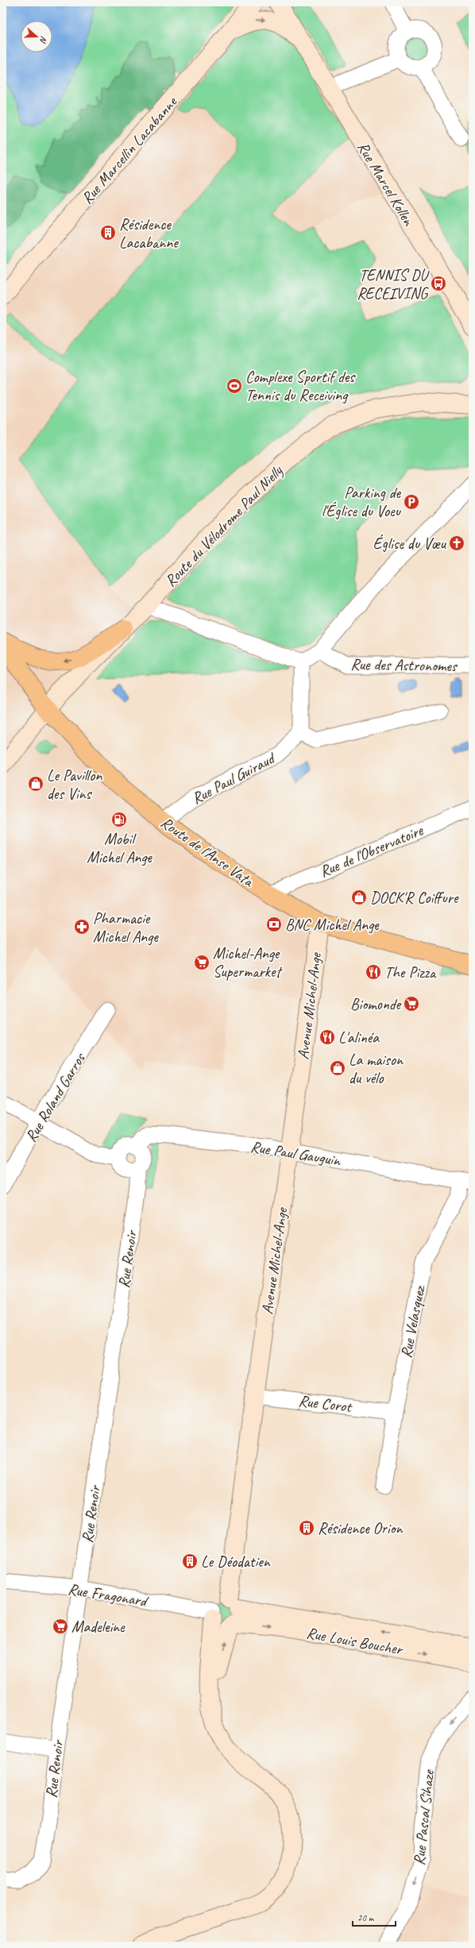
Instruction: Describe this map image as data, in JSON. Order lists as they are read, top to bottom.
{
  "streets": {
    "main road": ["Route de l'Anse Vata"],
    "street": [
      "Rue Marcellin Lacabanne",
      "Rue Marcel Kollen",
      "Route du Vélodrome Paul Nielly",
      "Rue des Astronomes",
      "Rue Paul Guiraud",
      "Rue de l'Observatoire",
      "Avenue Michel-Ange",
      "Rue Roland Garros",
      "Rue Paul Gauguin",
      "Rue Renoir",
      "Rue Velasquez",
      "Rue Corot",
      "Rue Fragonard",
      "Rue Louis Boucher",
      "Rue Pascal Sihaze"
    ]
  },
  "crossings": [
    ["Rue Marcellin Lacabanne", "Rue Marcel Kollen"],
    ["Route du Vélodrome Paul Nielly", "Route de l'Anse Vata"],
    ["Rue Paul Guiraud", "Route de l'Anse Vata"],
    ["Rue de l'Observatoire", "Route de l'Anse Vata"],
    ["Route de l'Anse Vata", "Avenue Michel-Ange"],
    ["Avenue Michel-Ange", "Rue Paul Gauguin"],
    ["Avenue Michel-Ange", "Rue Corot"],
    ["Avenue Michel-Ange", "Rue Louis Boucher"],
    ["Rue Paul Gauguin", "Rue Renoir"],
    ["Rue Paul Gauguin", "Rue Velasquez"],
    ["Rue Renoir", "Rue Fragonard"],
    ["Rue Velasquez", "Rue Corot"]
  ],
  "one_way": ["Rue Pascal Sihaze"],
  "places": {
    "building": ["Résidence Lacabanne", "Résidence Orion", "Le Déodatien"],
    "bus stop": ["TENNIS DU RECEIVING"],
    "sports": ["Complexe Sportif des Tennis du Receiving"],
    "parking": ["Parking de l'Église du Voeu"],
    "church": ["Église du Vœu"],
    "shop": ["Le Pavillon des Vins", "DOCK'R Coiffure", "La maison du vélo"],
    "fuel station": ["Mobil Michel Ange"],
    "bank": ["BNC Michel Ange"],
    "pharmacy": ["Pharmacie Michel Ange"],
    "supermarket": ["Michel-Ange Supermarket", "Biomonde", "Madeleine"],
    "restaurant": ["The Pizza", "L'alinéa"]
  },
  "scale_bar": "20 m",
  "north": "right"
}
